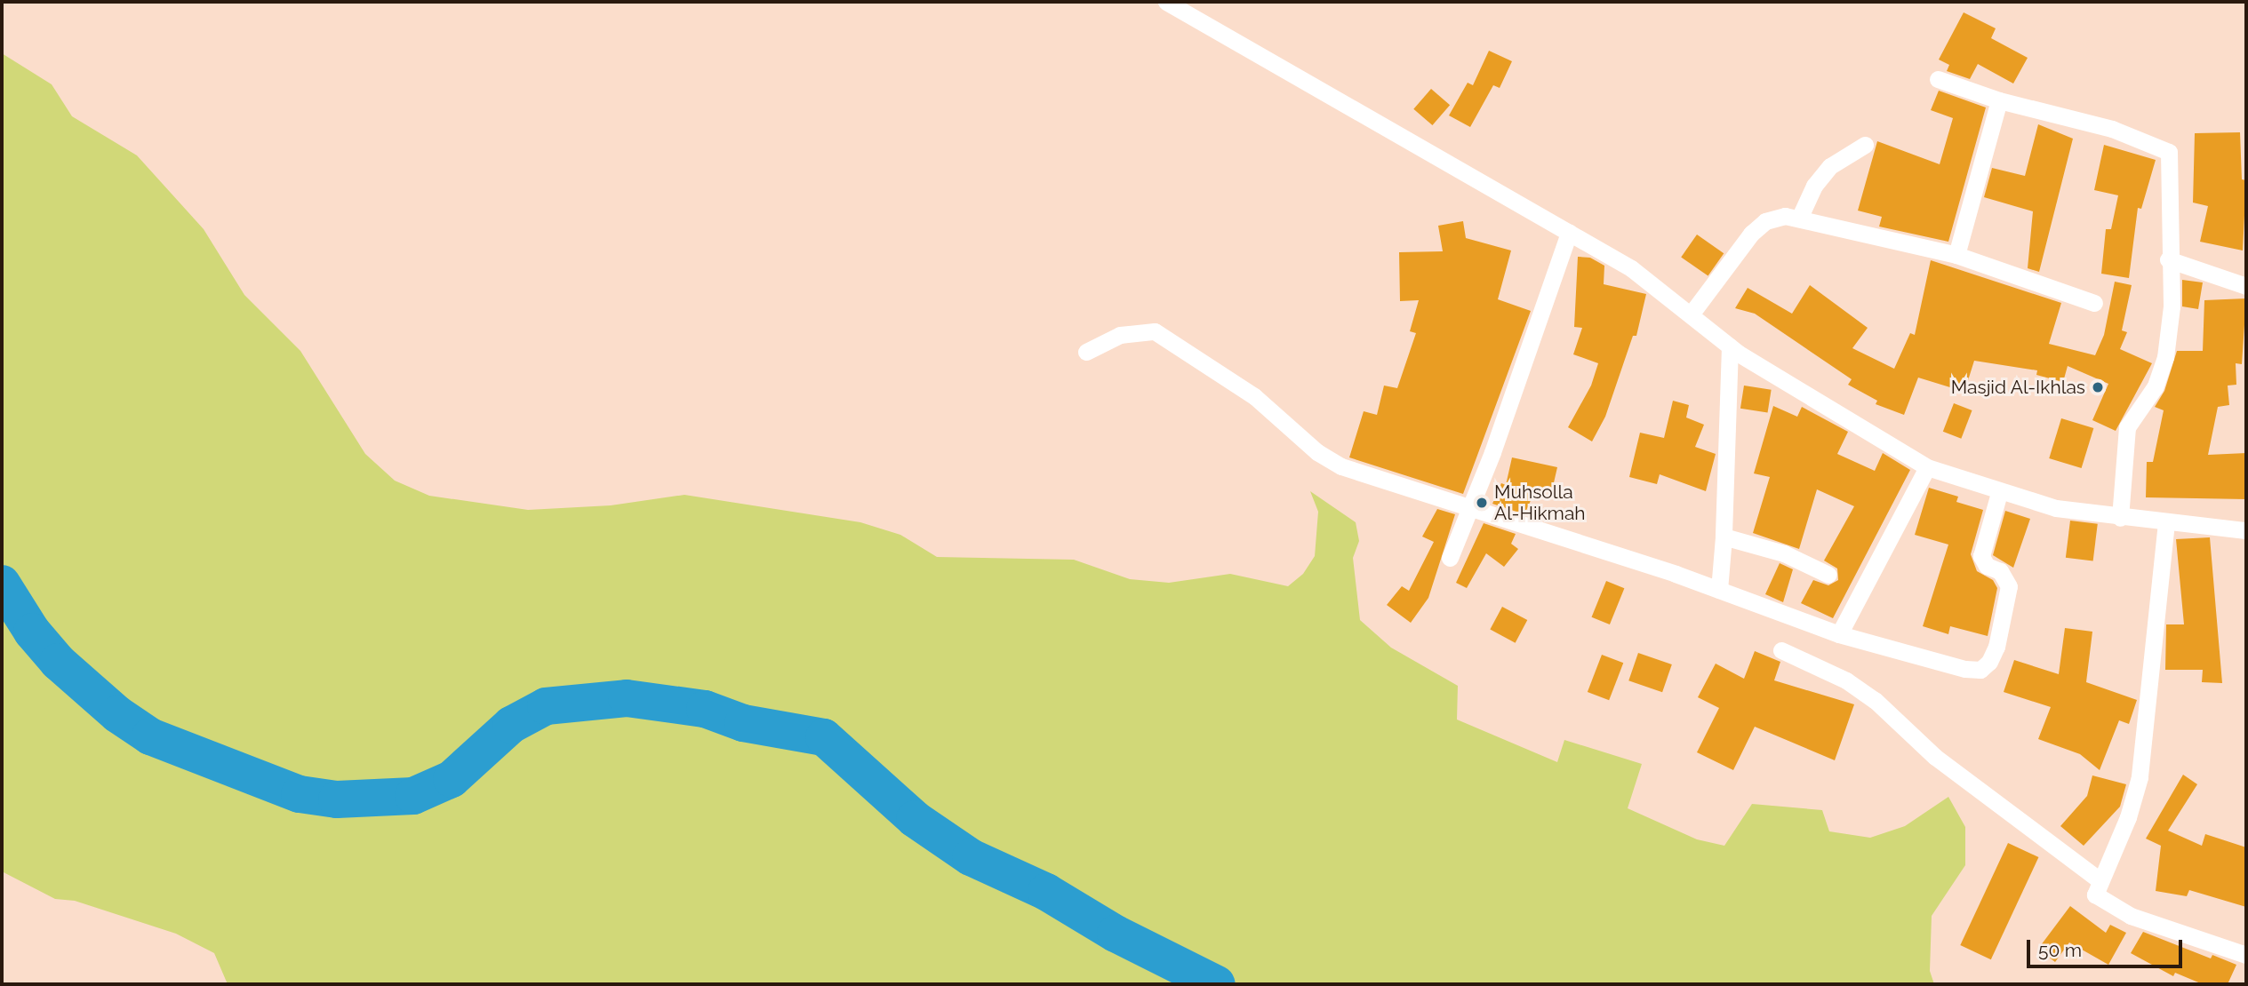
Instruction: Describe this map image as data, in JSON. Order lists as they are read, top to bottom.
{
  "places": ["Masjid Al-Ikhlas", "Muhsolla Al-Hikmah"],
  "scale_bar": "50 m"
}
